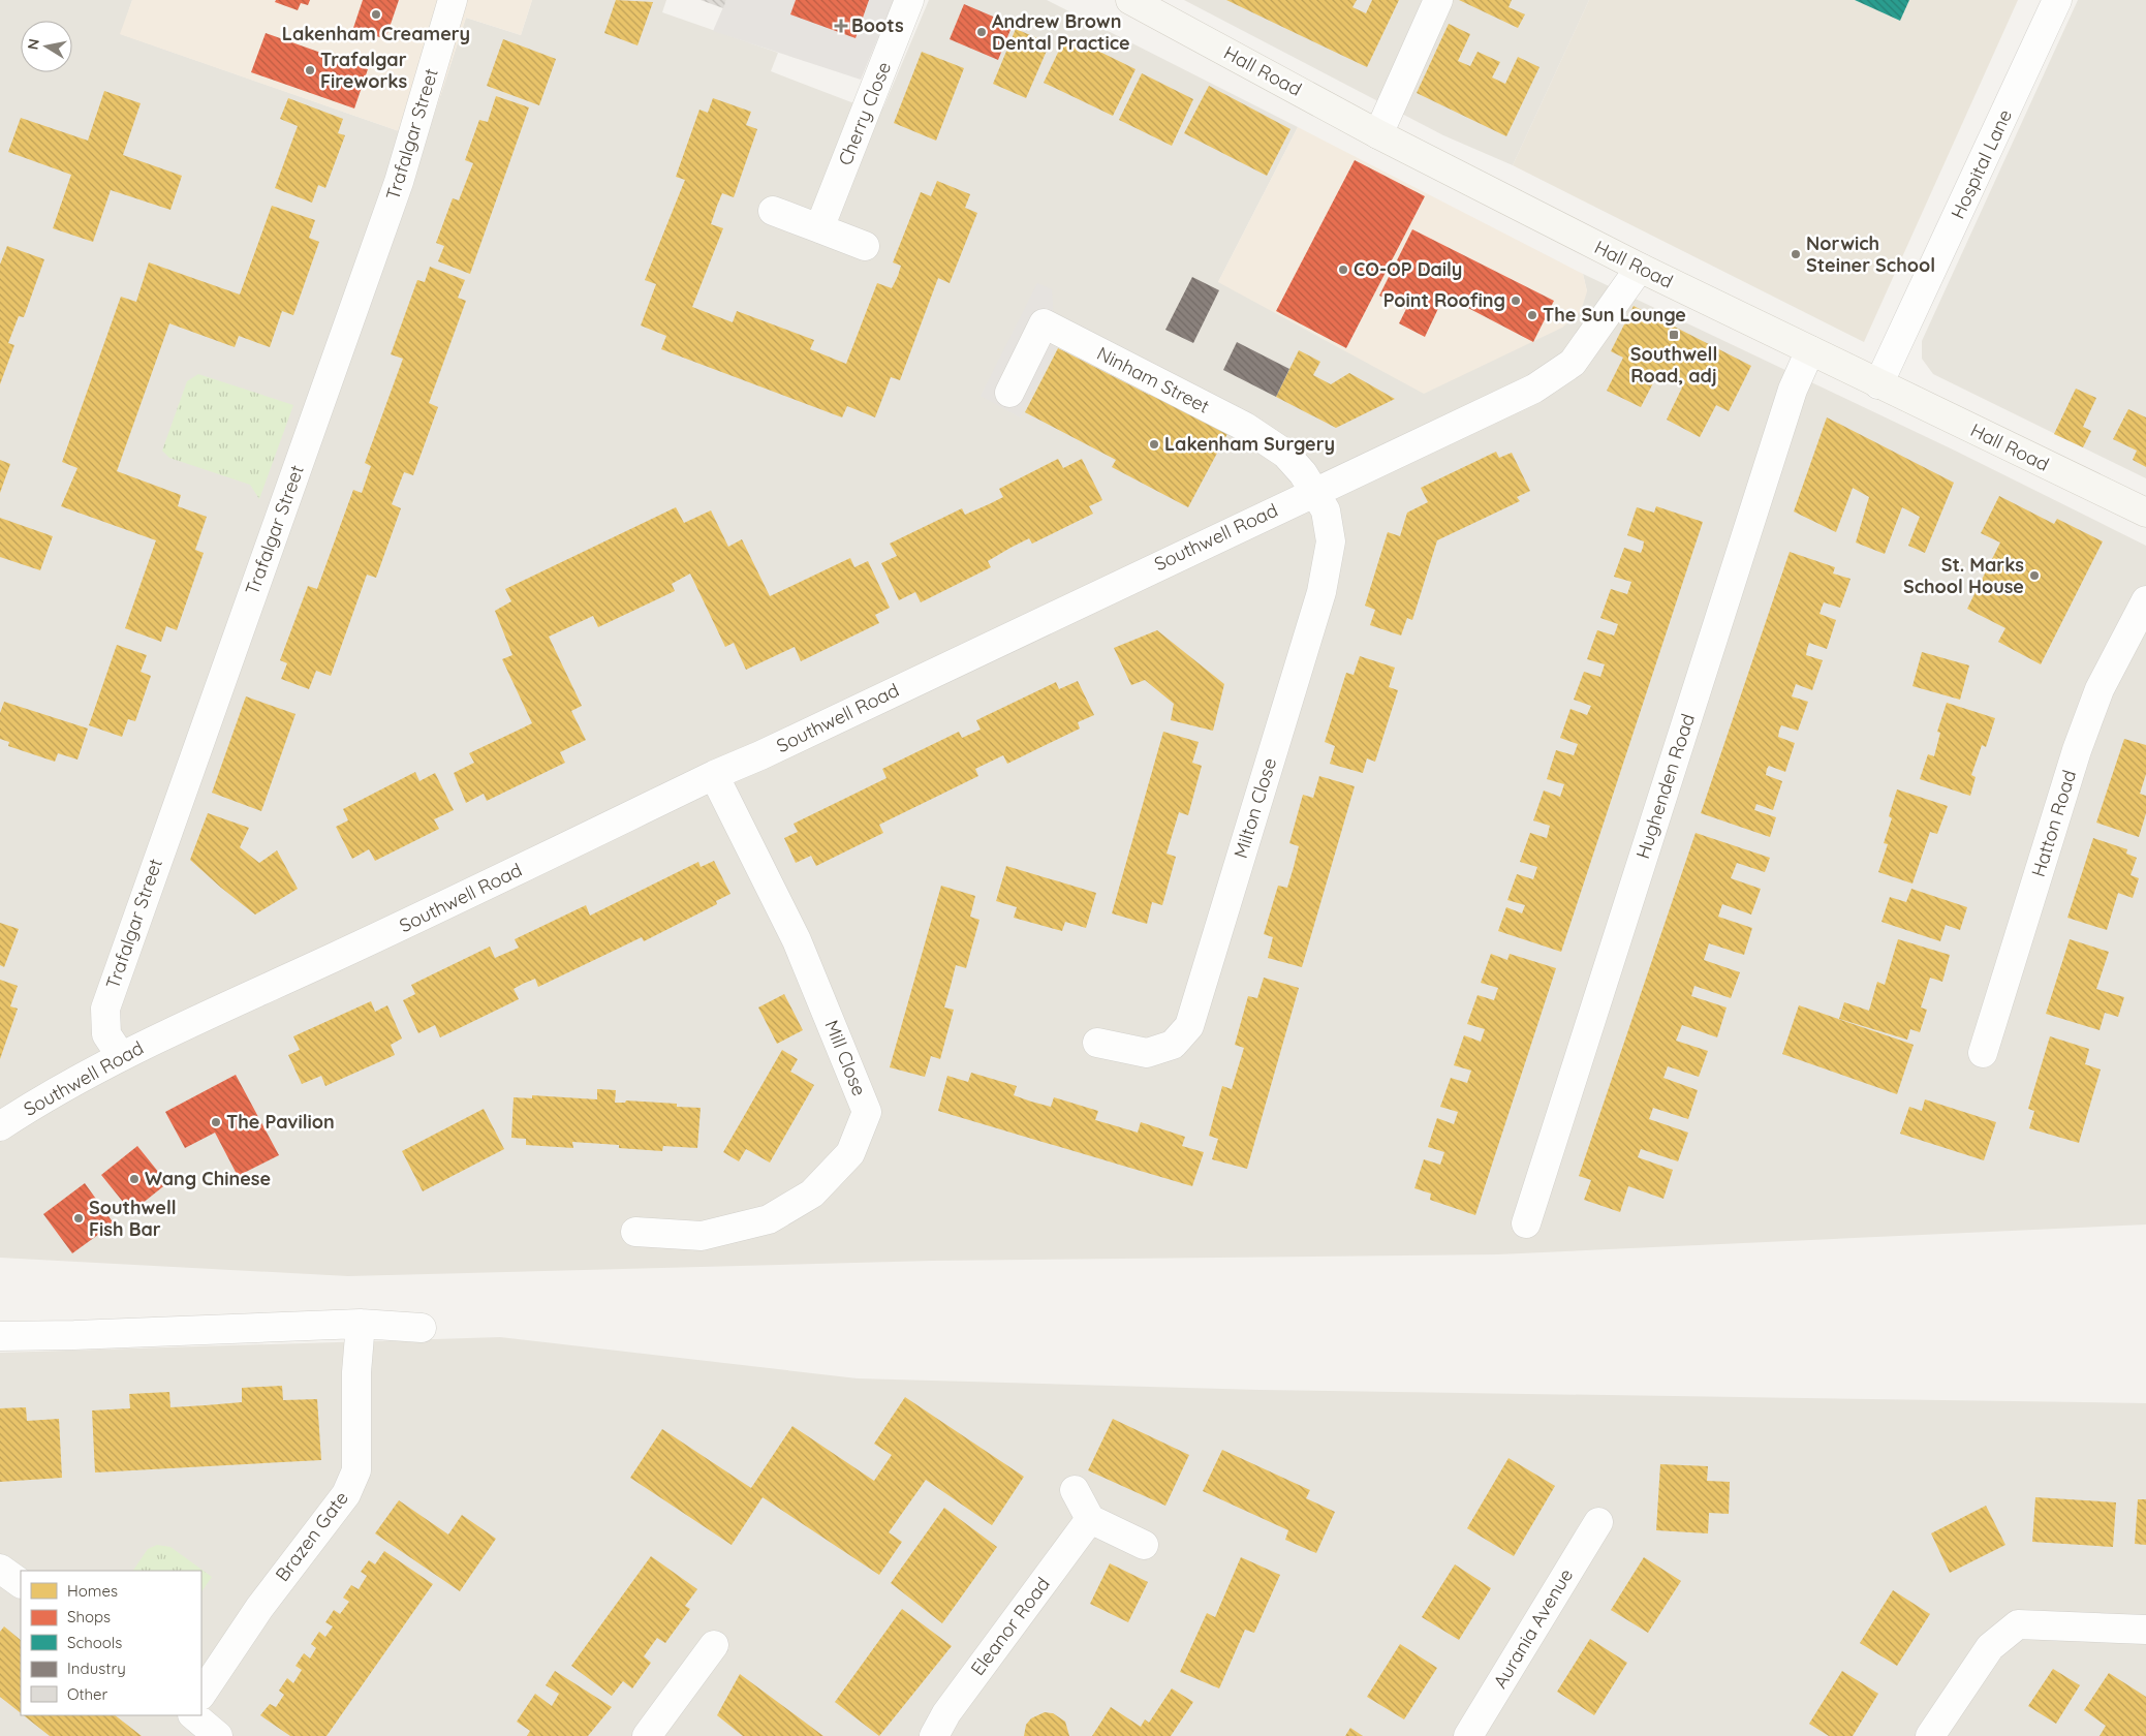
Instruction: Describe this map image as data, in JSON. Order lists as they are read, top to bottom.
{
  "streets": {
    "street": [
      "Hall Road",
      "Cherry Close",
      "Trafalgar Street",
      "Hospital Lane",
      "Ninham Street",
      "Southwell Road",
      "Hughenden Road",
      "Milton Close",
      "Hatton Road",
      "Mill Close",
      "Brazen Gate",
      "Eleanor Road",
      "Aurania Avenue"
    ]
  },
  "crossings": [
    ["Hall Road", "Hospital Lane"],
    ["Hall Road", "Southwell Road"],
    ["Hall Road", "Hughenden Road"],
    ["Trafalgar Street", "Southwell Road"],
    ["Ninham Street", "Southwell Road"],
    ["Ninham Street", "Milton Close"],
    ["Southwell Road", "Milton Close"],
    ["Southwell Road", "Mill Close"]
  ],
  "places": {
    "other": [
      "Lakenham Creamery",
      "Andrew Brown Dental Practice",
      "Trafalgar Fireworks",
      "Norwich Steiner School",
      "CO-OP Daily",
      "Point Roofing",
      "The Sun Lounge",
      "Lakenham Surgery",
      "St. Marks School House",
      "The Pavilion",
      "Wang Chinese",
      "Southwell Fish Bar"
    ],
    "health": ["Boots"],
    "transit": ["Southwell Road, adj"]
  },
  "legend": [
    "Homes",
    "Shops",
    "Schools",
    "Industry",
    "Other"
  ],
  "north": "left"
}
